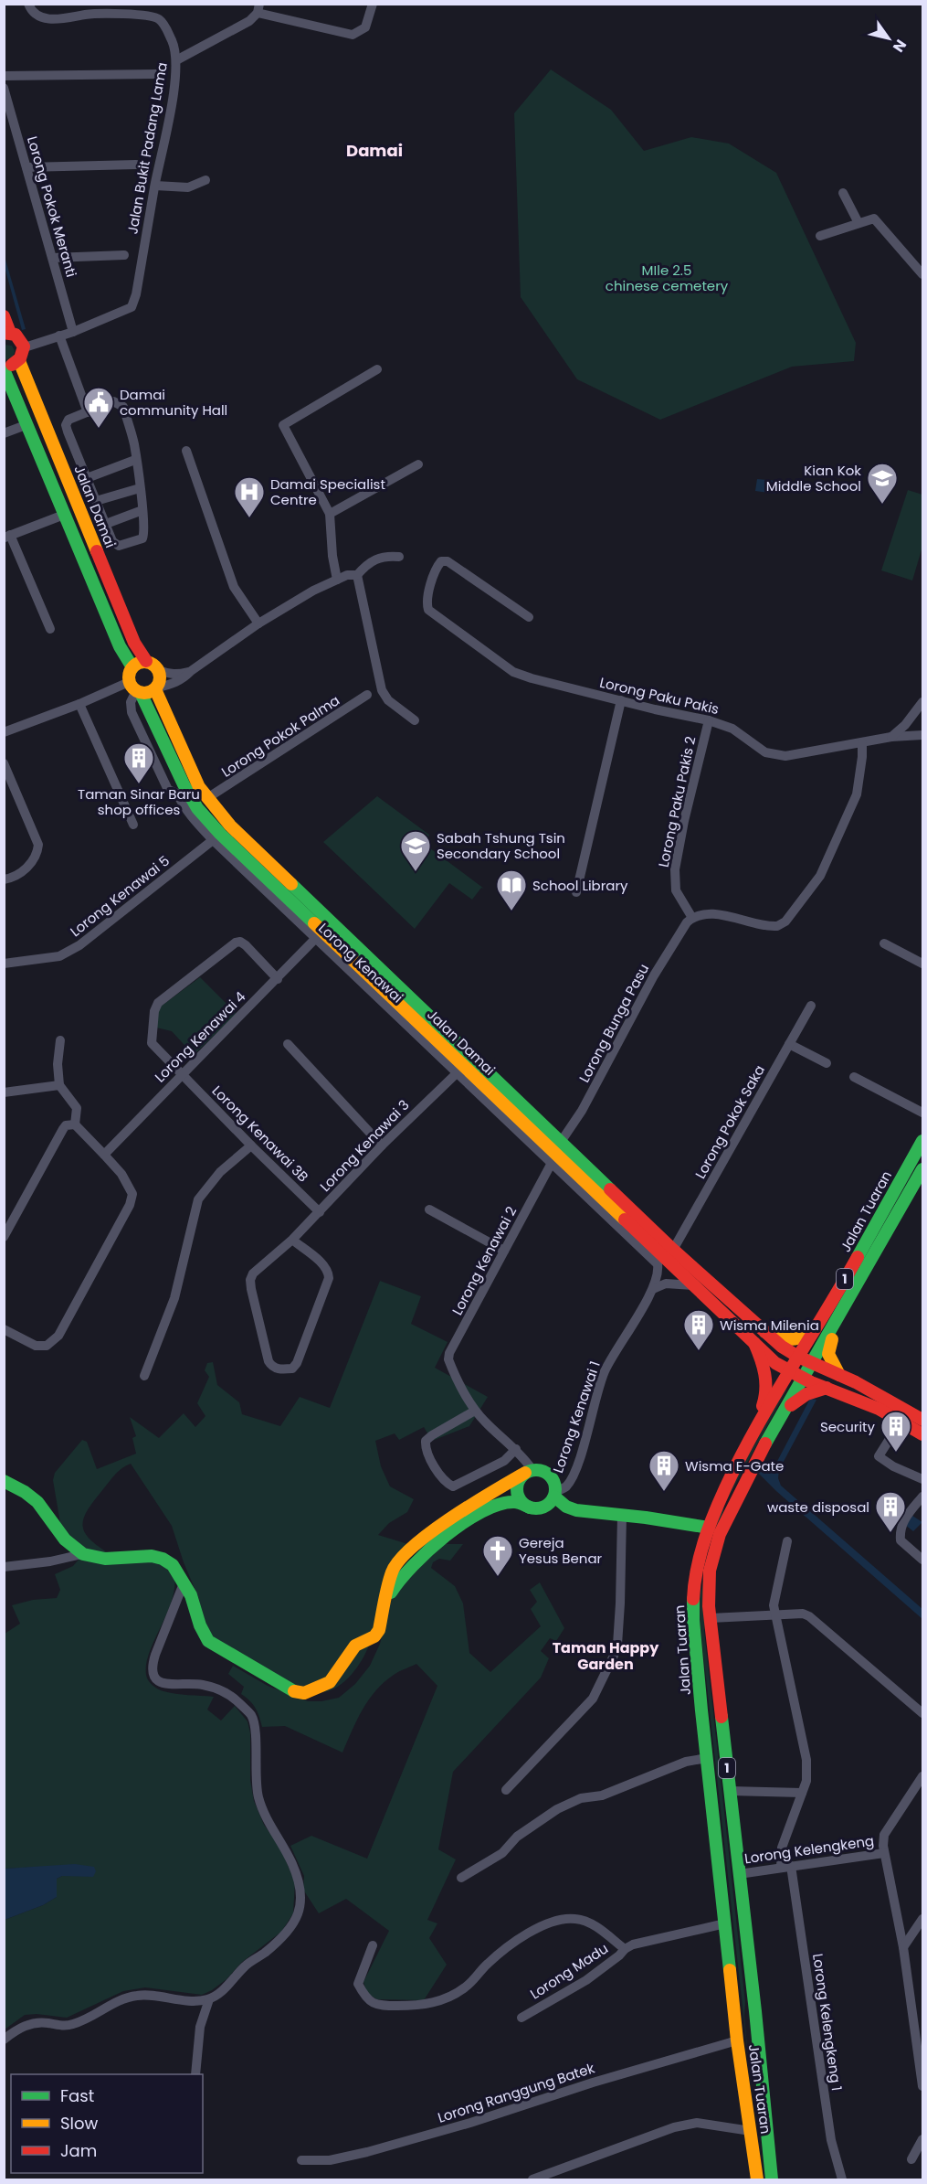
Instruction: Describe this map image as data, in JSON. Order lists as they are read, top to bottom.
{
  "streets": {
    "main road": ["Jalan Damai", "Jalan Tuaran", "1"],
    "street": [
      "Jalan Bukit Padang Lama",
      "Lorong Pokok Meranti",
      "Lorong Paku Pakis",
      "Lorong Pokok Palma",
      "Lorong Paku Pakis 2",
      "Lorong Kenawai 5",
      "Lorong Kenawai",
      "Lorong Bunga Pasu",
      "Lorong Kenawai 4",
      "Lorong Pokok Saka",
      "Lorong Kenawai 3B",
      "Lorong Kenawai 3",
      "Lorong Kenawai 2",
      "Lorong Kenawai 1",
      "Lorong Kelengkeng",
      "Lorong Madu",
      "Lorong Kelengkeng 1",
      "Lorong Ranggung Batek"
    ]
  },
  "crossings": [
    ["Jalan Bukit Padang Lama", "Lorong Pokok Meranti"],
    ["Jalan Damai", "Lorong Pokok Palma"],
    ["Jalan Damai", "Lorong Kenawai"],
    ["Jalan Damai", "Lorong Bunga Pasu"],
    ["Jalan Damai", "Lorong Pokok Saka"],
    ["Jalan Damai", "Jalan Tuaran"],
    ["Lorong Paku Pakis", "Lorong Paku Pakis 2"],
    ["Lorong Paku Pakis 2", "Lorong Bunga Pasu"],
    ["Lorong Kenawai 5", "Lorong Kenawai"],
    ["Lorong Kenawai", "Lorong Kenawai 4"],
    ["Lorong Kenawai", "Lorong Kenawai 3"],
    ["Lorong Kenawai", "Lorong Kenawai 2"],
    ["Lorong Kenawai", "Lorong Kenawai 1"],
    ["Lorong Kenawai 4", "Lorong Kenawai 3B"],
    ["Lorong Kenawai 3B", "Lorong Kenawai 3"],
    ["Jalan Tuaran", "Lorong Kelengkeng"],
    ["Jalan Tuaran", "Lorong Madu"],
    ["Jalan Tuaran", "Lorong Ranggung Batek"],
    ["Lorong Kelengkeng", "Lorong Kelengkeng 1"]
  ],
  "districts": ["Damai", "Taman Happy Garden"],
  "parks": ["MIle 2.5 chinese cemetery"],
  "places": {
    "public building": ["Damai community Hall"],
    "school or university": ["Kian Kok Middle School", "Sabah Tshung Tsin Secondary School"],
    "hospital": ["Damai Specialist Centre"],
    "building": [
      "Taman Sinar Baru shop offices",
      "Wisma Milenia",
      "Security",
      "Wisma E-Gate",
      "waste disposal"
    ],
    "library": ["School Library"],
    "church": ["Gereja Yesus Benar"]
  },
  "legend": ["Fast", "Slow", "Jam"],
  "north": "bottom right"
}
